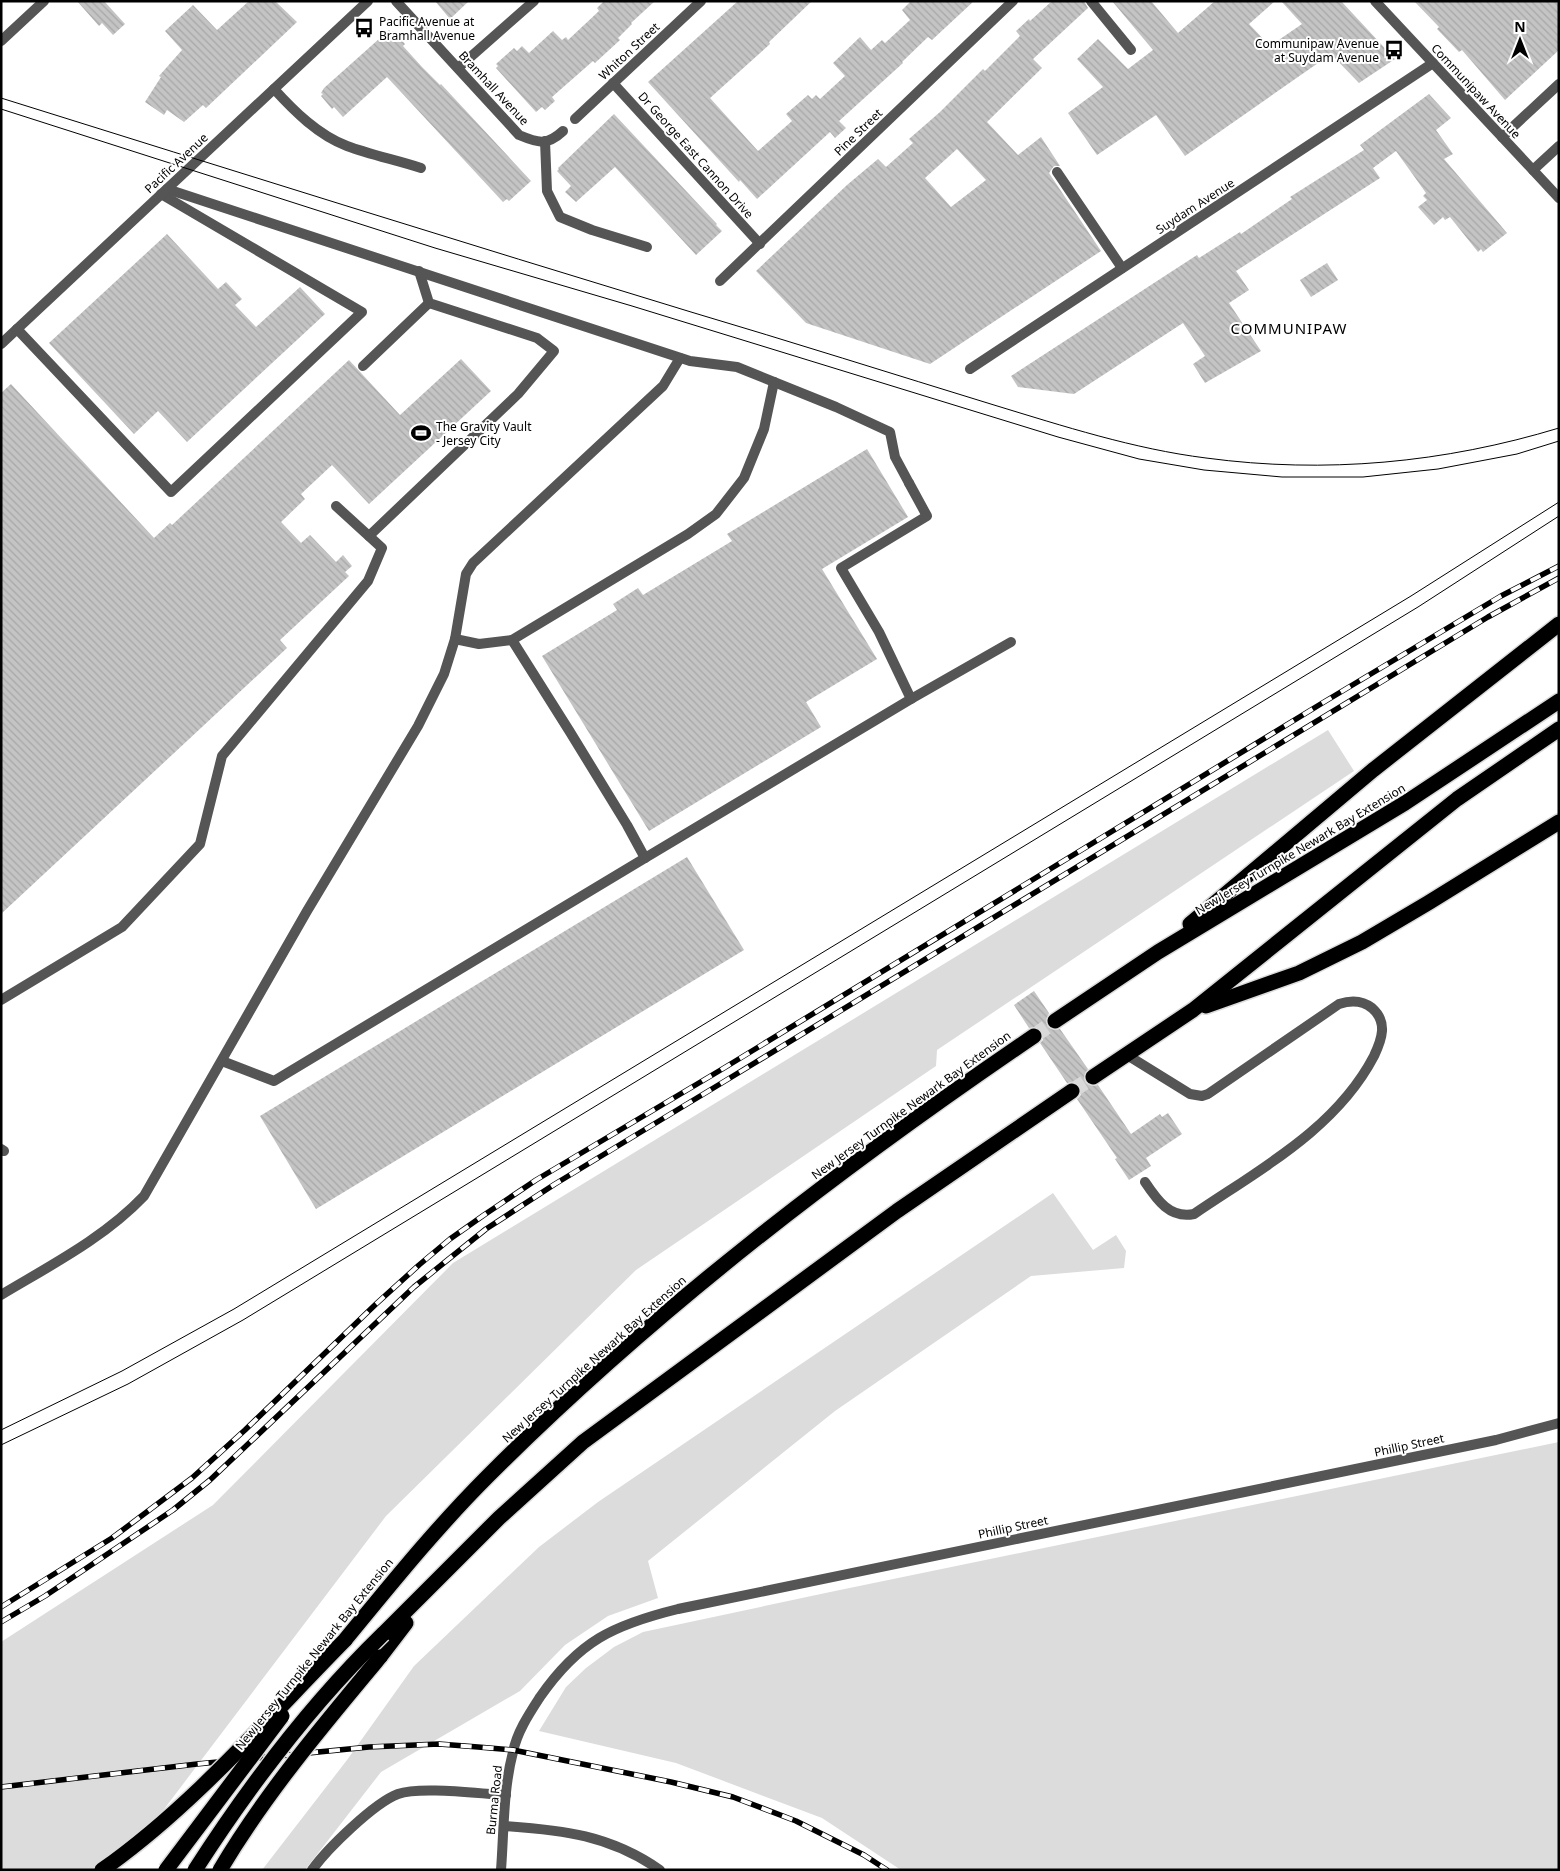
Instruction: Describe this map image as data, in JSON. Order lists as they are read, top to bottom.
{
  "streets": {
    "highway": ["New Jersey Turnpike Newark Bay Extension"],
    "street": [
      "Whiton Street",
      "Bramhall Avenue",
      "Communipaw Avenue",
      "Pine Street",
      "Dr George East Cannon Drive",
      "Pacific Avenue",
      "Suydam Avenue",
      "Phillip Street",
      "Burma Road"
    ]
  },
  "crossings": [
    ["Whiton Street", "Dr George East Cannon Drive"],
    ["Communipaw Avenue", "Suydam Avenue"],
    ["Pine Street", "Dr George East Cannon Drive"],
    ["Phillip Street", "Burma Road"]
  ],
  "districts": ["COMMUNIPAW"],
  "places": {
    "bus stop": ["Pacific Avenue at Bramhall Avenue", "Communipaw Avenue at Suydam Avenue"],
    "sports": ["The Gravity Vault - Jersey City"]
  },
  "north": "top"
}
